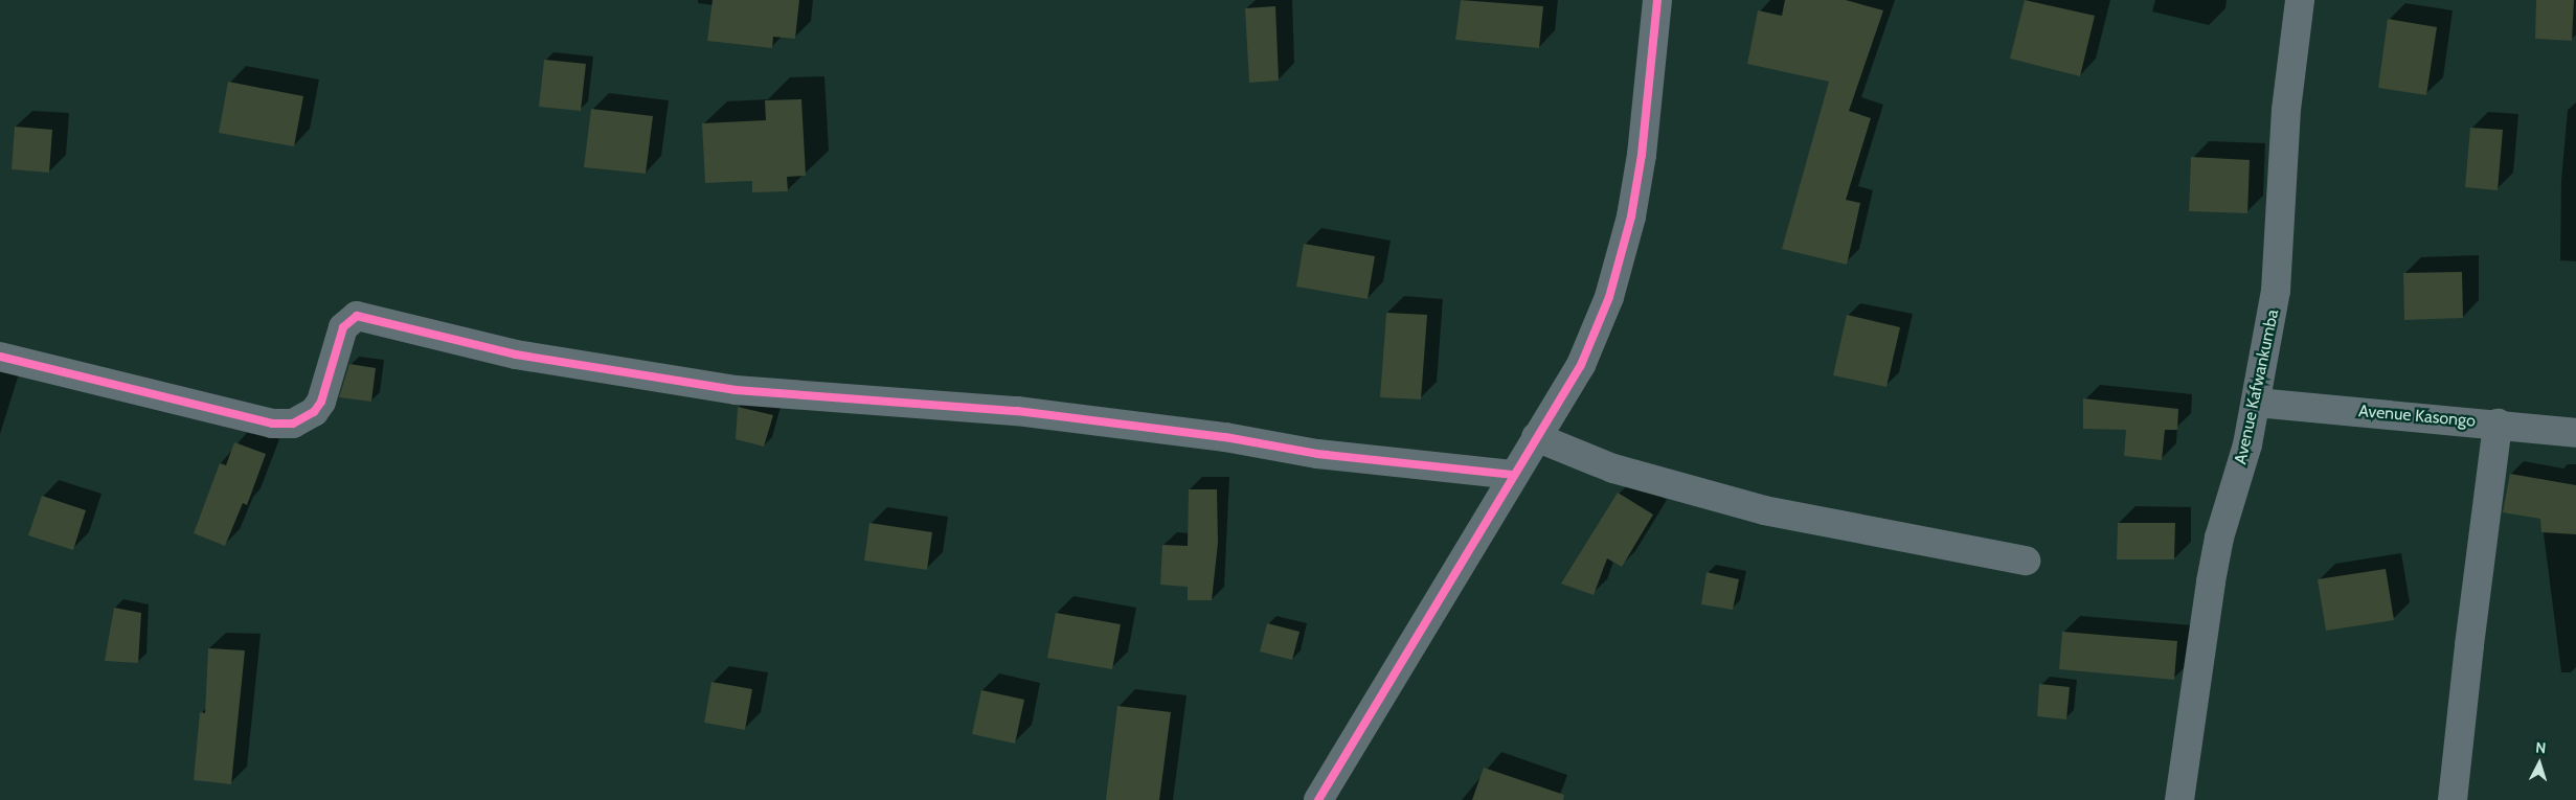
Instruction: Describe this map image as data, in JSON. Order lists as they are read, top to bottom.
{
  "streets": {
    "street": ["Avenue Kafwankumba", "Avenue Kasongo"]
  },
  "crossings": [
    ["Avenue Kafwankumba", "Avenue Kasongo"]
  ],
  "north": "top"
}
